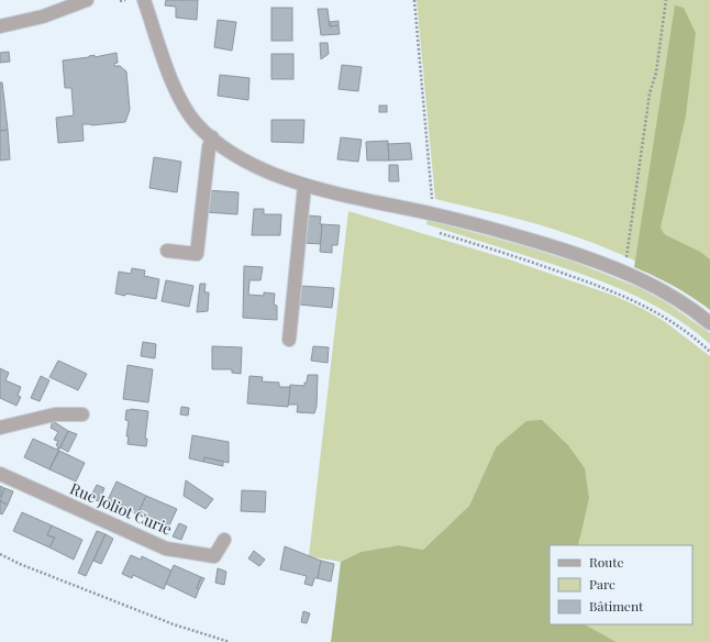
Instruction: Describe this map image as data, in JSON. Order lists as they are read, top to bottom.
{
  "streets": {
    "street": ["Rue Joliot Curie"]
  },
  "legend": ["Route", "Parc", "Bâtiment"]
}
